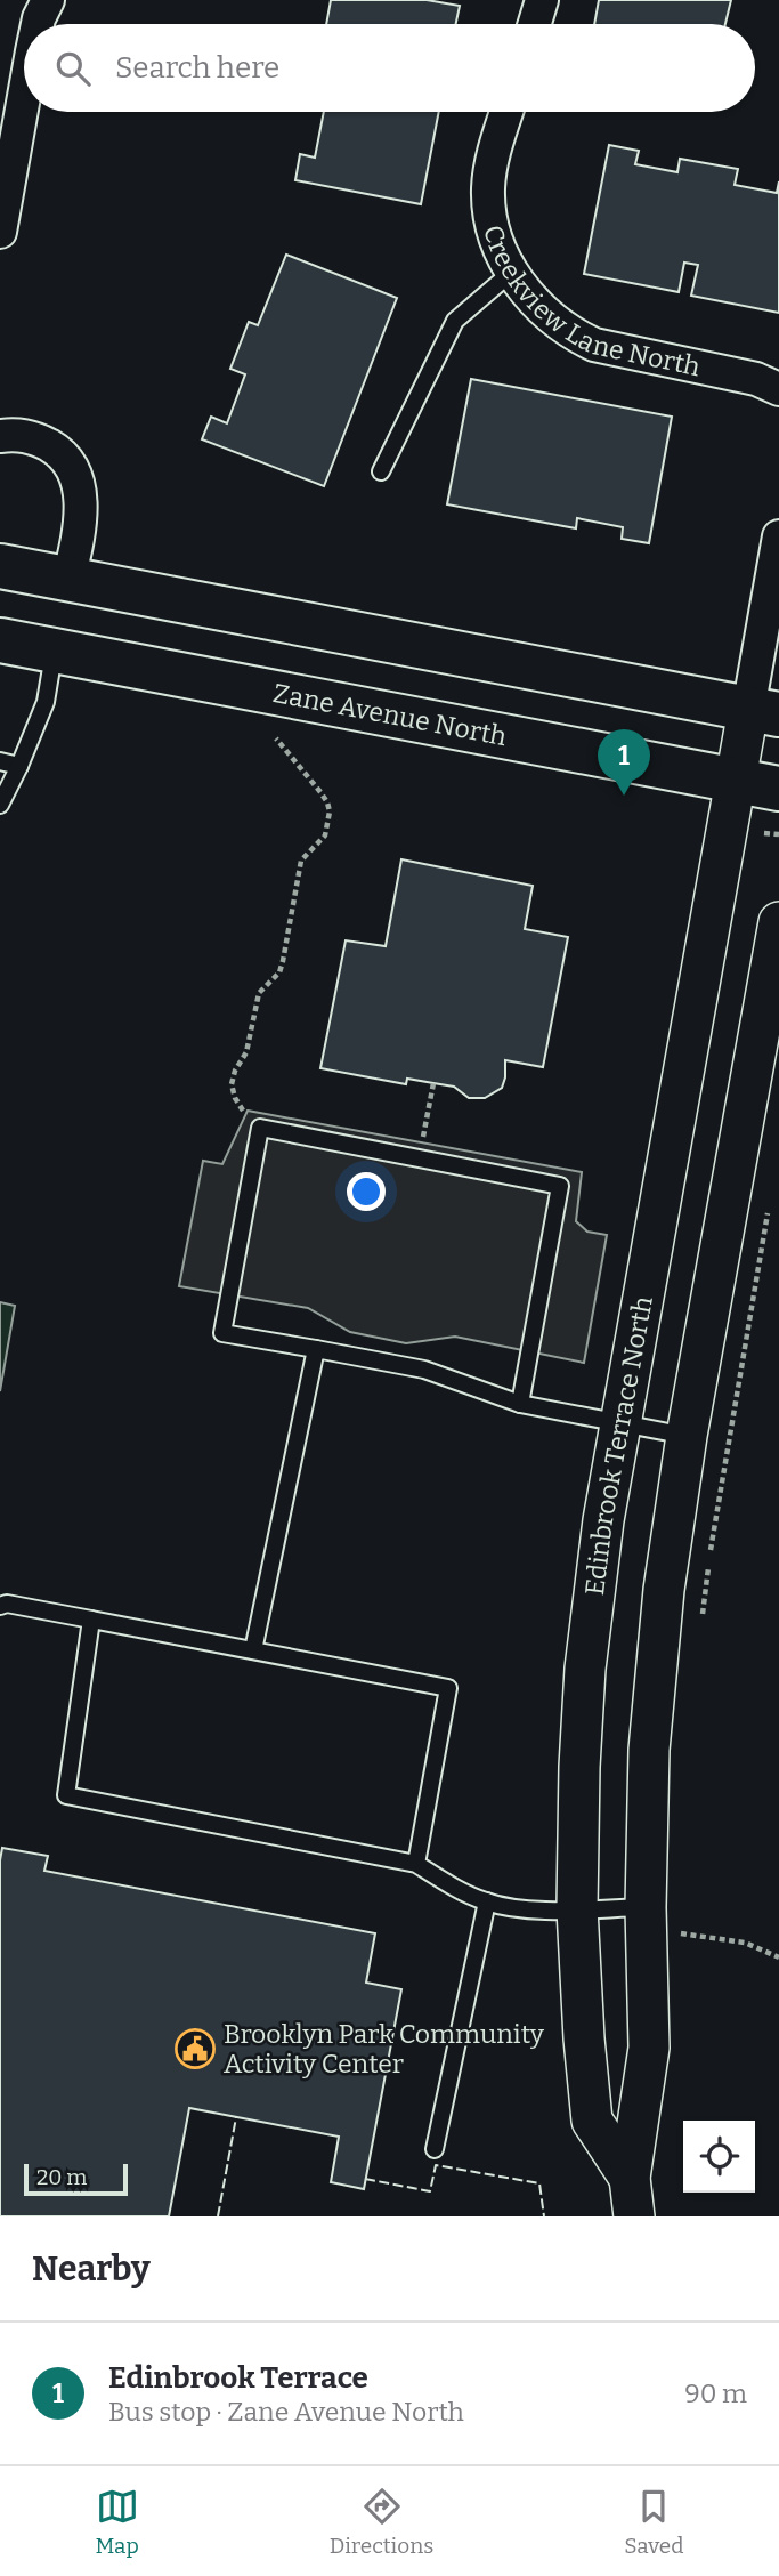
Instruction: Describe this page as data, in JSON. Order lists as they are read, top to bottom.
{
  "streets": {
    "main road": ["Zane Avenue North"],
    "street": ["Creekview Lane North", "Edinbrook Terrace North"]
  },
  "crossings": [
    ["Zane Avenue North", "Edinbrook Terrace North"]
  ],
  "places": {
    "public building": ["Brooklyn Park Community Activity Center"]
  },
  "scale_bar": "20 m",
  "page": {
    "search": "Search here",
    "pins": "1",
    "scale": "20 m",
    "heading": "Nearby",
    "list": [
      {
        "mark": "1",
        "name": "Edinbrook Terrace",
        "note": "Bus stop · Zane Avenue North",
        "value": "90 m"
      }
    ],
    "nav": ["Map", "Directions", "Saved"]
  }
}
